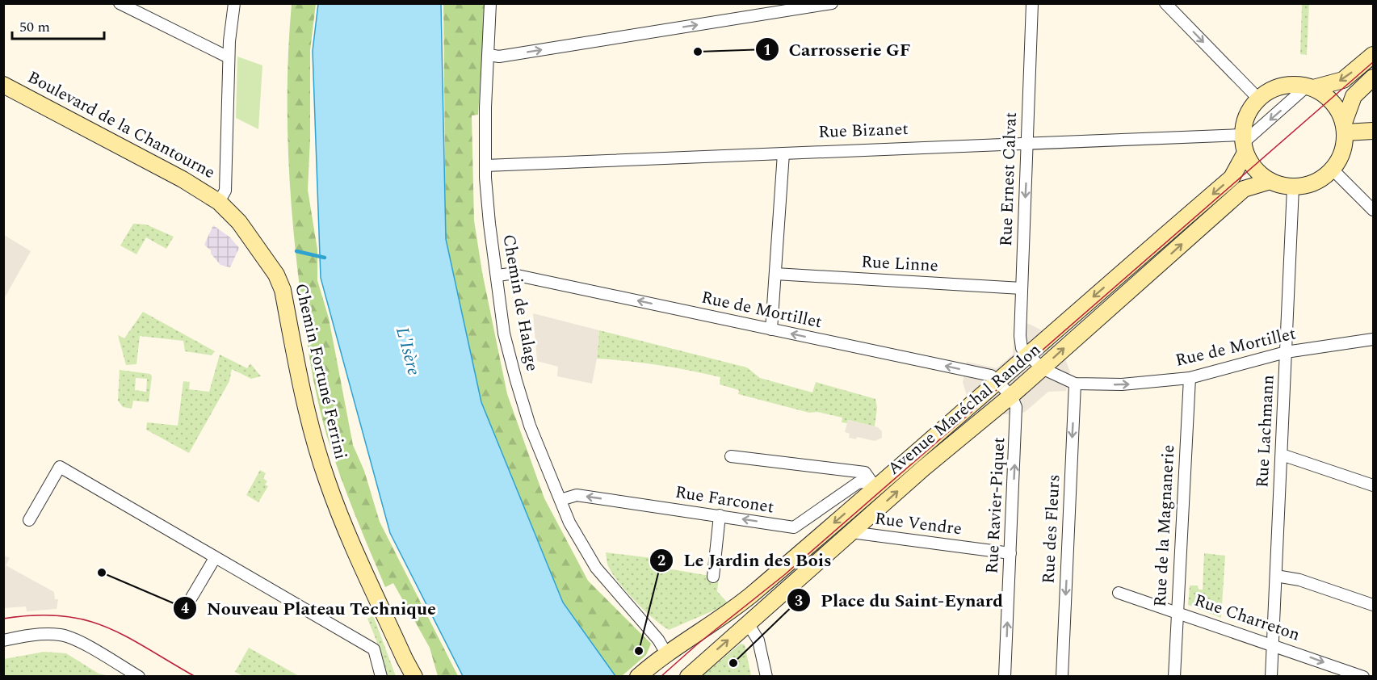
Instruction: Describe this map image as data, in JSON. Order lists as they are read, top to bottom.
{
  "streets": {
    "street": [
      "Boulevard de la Chantourne",
      "Rue Bizanet",
      "Rue Ernest Calvat",
      "Rue Linne",
      "Chemin de Halage",
      "Rue de Mortillet",
      "Chemin Fortuné Ferrini",
      "Avenue Maréchal Randon",
      "Rue Lachmann",
      "Rue Farconet",
      "Rue Ravier-Piquet",
      "Rue Vendre",
      "Rue de la Magnanerie",
      "Rue des Fleurs",
      "Rue Charreton"
    ]
  },
  "crossings": [
    ["Boulevard de la Chantourne", "Chemin Fortuné Ferrini"],
    ["Rue Bizanet", "Rue Ernest Calvat"],
    ["Rue Bizanet", "Chemin de Halage"],
    ["Rue Bizanet", "Avenue Maréchal Randon"],
    ["Rue Bizanet", "Rue Lachmann"],
    ["Rue Ernest Calvat", "Rue Linne"],
    ["Rue Ernest Calvat", "Rue de Mortillet"],
    ["Rue Ernest Calvat", "Avenue Maréchal Randon"],
    ["Chemin de Halage", "Rue de Mortillet"],
    ["Chemin de Halage", "Avenue Maréchal Randon"],
    ["Chemin de Halage", "Rue Farconet"],
    ["Rue de Mortillet", "Avenue Maréchal Randon"],
    ["Rue de Mortillet", "Rue Lachmann"],
    ["Rue de Mortillet", "Rue Ravier-Piquet"],
    ["Rue de Mortillet", "Rue de la Magnanerie"],
    ["Rue de Mortillet", "Rue des Fleurs"],
    ["Avenue Maréchal Randon", "Rue Lachmann"],
    ["Avenue Maréchal Randon", "Rue Farconet"],
    ["Avenue Maréchal Randon", "Rue Ravier-Piquet"],
    ["Avenue Maréchal Randon", "Rue Vendre"],
    ["Rue Lachmann", "Rue Charreton"],
    ["Rue Ravier-Piquet", "Rue Vendre"],
    ["Rue de la Magnanerie", "Rue Charreton"]
  ],
  "one_way": [
    "Rue Ernest Calvat",
    "Rue Farconet",
    "Rue Ravier-Piquet",
    "Rue des Fleurs"
  ],
  "water": ["L'Isère"],
  "places": [
    "Carrosserie GF",
    "Nouveau Plateau Technique",
    "Le Jardin des Bois",
    "Place du Saint-Eynard"
  ],
  "scale_bar": "50 m"
}
